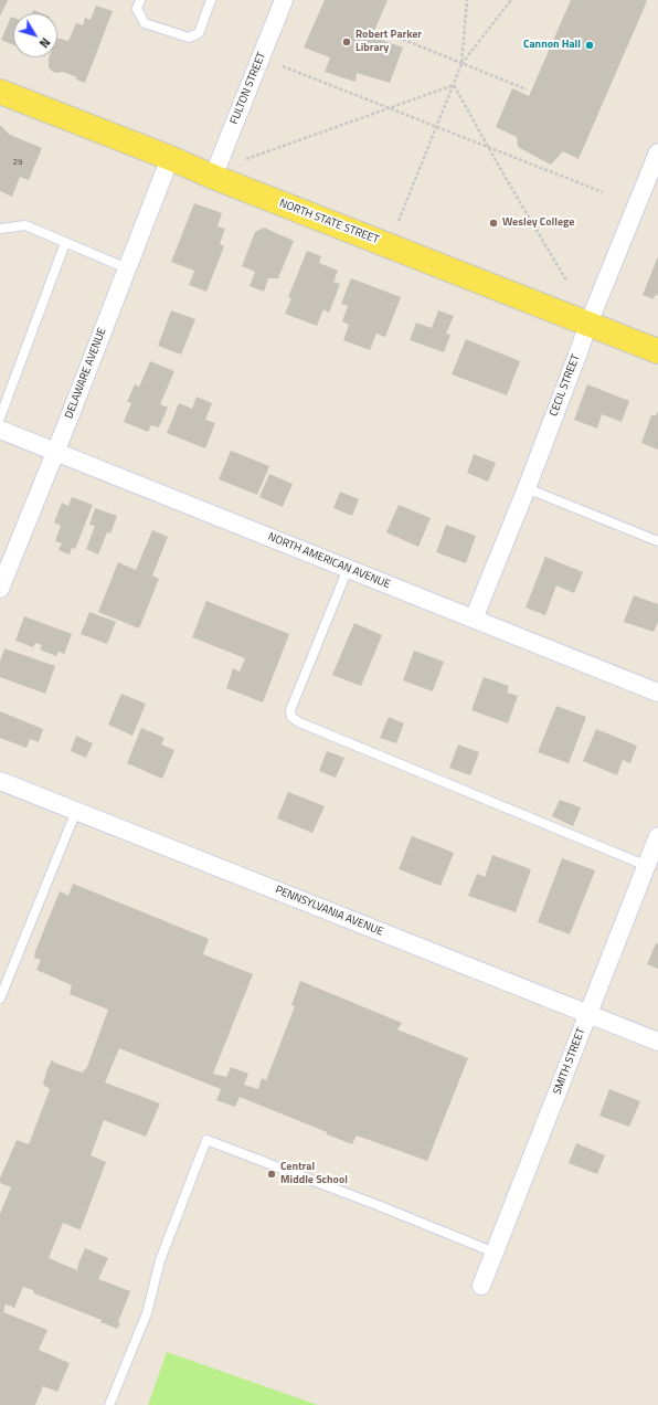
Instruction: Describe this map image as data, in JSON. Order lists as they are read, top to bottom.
{
  "streets": {
    "main road": ["NORTH STATE STREET"],
    "street": [
      "FULTON STREET",
      "DELAWARE AVENUE",
      "CECIL STREET",
      "NORTH AMERICAN AVENUE",
      "PENNSYLVANIA AVENUE",
      "SMITH STREET"
    ]
  },
  "crossings": [
    ["FULTON STREET", "NORTH STATE STREET"],
    ["NORTH STATE STREET", "DELAWARE AVENUE"],
    ["NORTH STATE STREET", "CECIL STREET"],
    ["DELAWARE AVENUE", "NORTH AMERICAN AVENUE"],
    ["CECIL STREET", "NORTH AMERICAN AVENUE"],
    ["PENNSYLVANIA AVENUE", "SMITH STREET"]
  ],
  "places": [
    "Robert Parker Library",
    "Cannon Hall",
    "Wesley College",
    "Central Middle School"
  ],
  "house_numbers": ["29"],
  "north": "bottom right"
}
